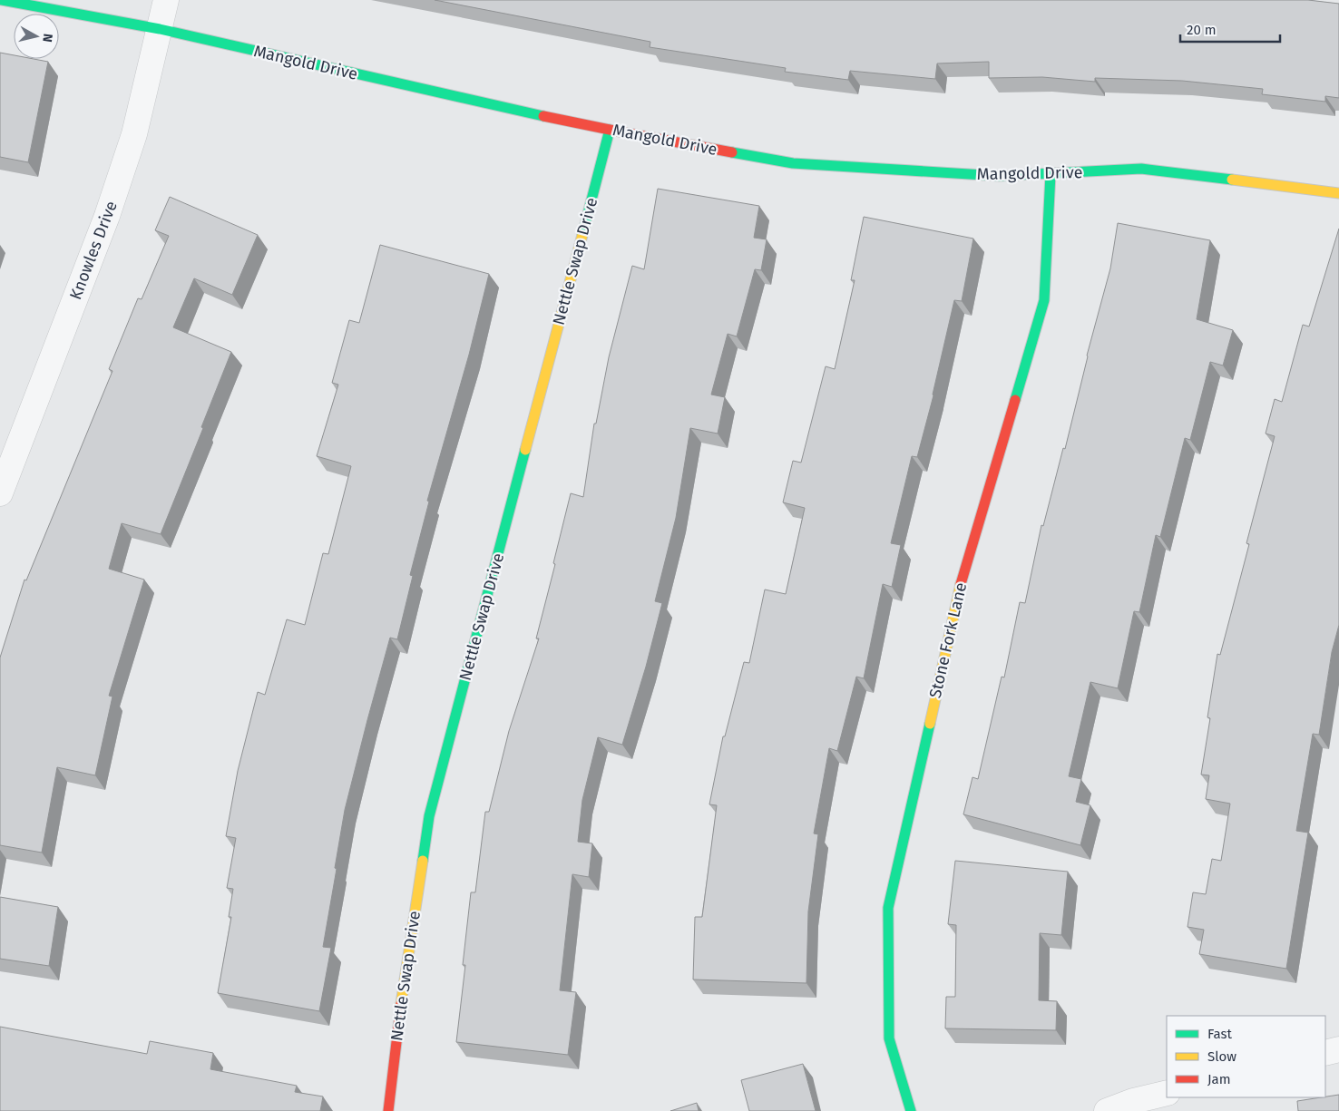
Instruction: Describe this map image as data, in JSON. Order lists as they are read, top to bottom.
{
  "streets": {
    "street": [
      "Mangold Drive",
      "Knowles Drive",
      "Nettle Swap Drive",
      "Stone Fork Lane"
    ]
  },
  "crossings": [
    ["Mangold Drive", "Knowles Drive"],
    ["Mangold Drive", "Nettle Swap Drive"],
    ["Mangold Drive", "Stone Fork Lane"]
  ],
  "legend": ["Fast", "Slow", "Jam"],
  "scale_bar": "20 m",
  "north": "right"
}
